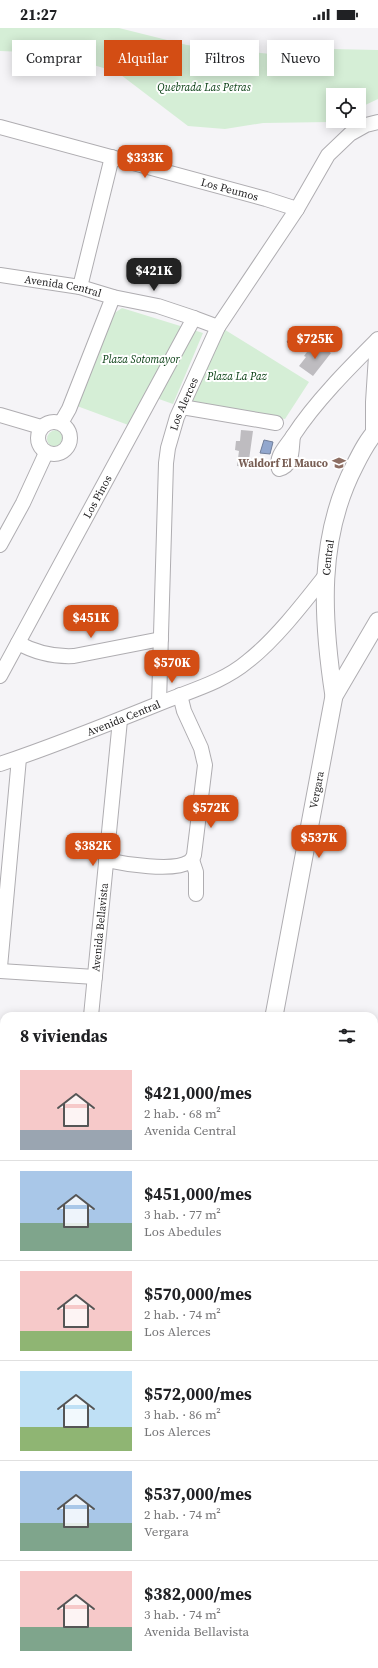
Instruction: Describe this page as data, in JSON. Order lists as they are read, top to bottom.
{
  "streets": {
    "street": [
      "Los Peumos",
      "Avenida Central",
      "Los Alerces",
      "Los Pinos",
      "Central",
      "Vergara",
      "Avenida Bellavista"
    ]
  },
  "crossings": [
    ["Los Peumos", "Los Alerces"],
    ["Avenida Central", "Los Alerces"],
    ["Avenida Central", "Los Pinos"],
    ["Avenida Central", "Central"],
    ["Avenida Central", "Avenida Bellavista"],
    ["Central", "Vergara"]
  ],
  "parks": ["Quebrada Las Petras", "Plaza Sotomayor", "Plaza La Paz"],
  "places": {
    "school or university": ["Waldorf El Mauco"]
  },
  "page": {
    "status": "21:27",
    "chip": [
      "Comprar",
      "Alquilar",
      "Filtros",
      "Nuevo"
    ],
    "price": [
      "$333K",
      "$421K",
      "$725K",
      "$451K",
      "$570K",
      "$572K",
      "$537K",
      "$382K"
    ],
    "heading": "8 viviendas",
    "list": [
      {
        "name": "$421,000/mes",
        "note": "2 hab. · 68 m² · Avenida Central"
      },
      {
        "name": "$451,000/mes",
        "note": "3 hab. · 77 m² · Los Abedules"
      },
      {
        "name": "$570,000/mes",
        "note": "2 hab. · 74 m² · Los Alerces"
      },
      {
        "name": "$572,000/mes",
        "note": "3 hab. · 86 m² · Los Alerces"
      },
      {
        "name": "$537,000/mes",
        "note": "2 hab. · 74 m² · Vergara"
      },
      {
        "name": "$382,000/mes",
        "note": "3 hab. · 74 m² · Avenida Bellavista"
      }
    ]
  }
}
